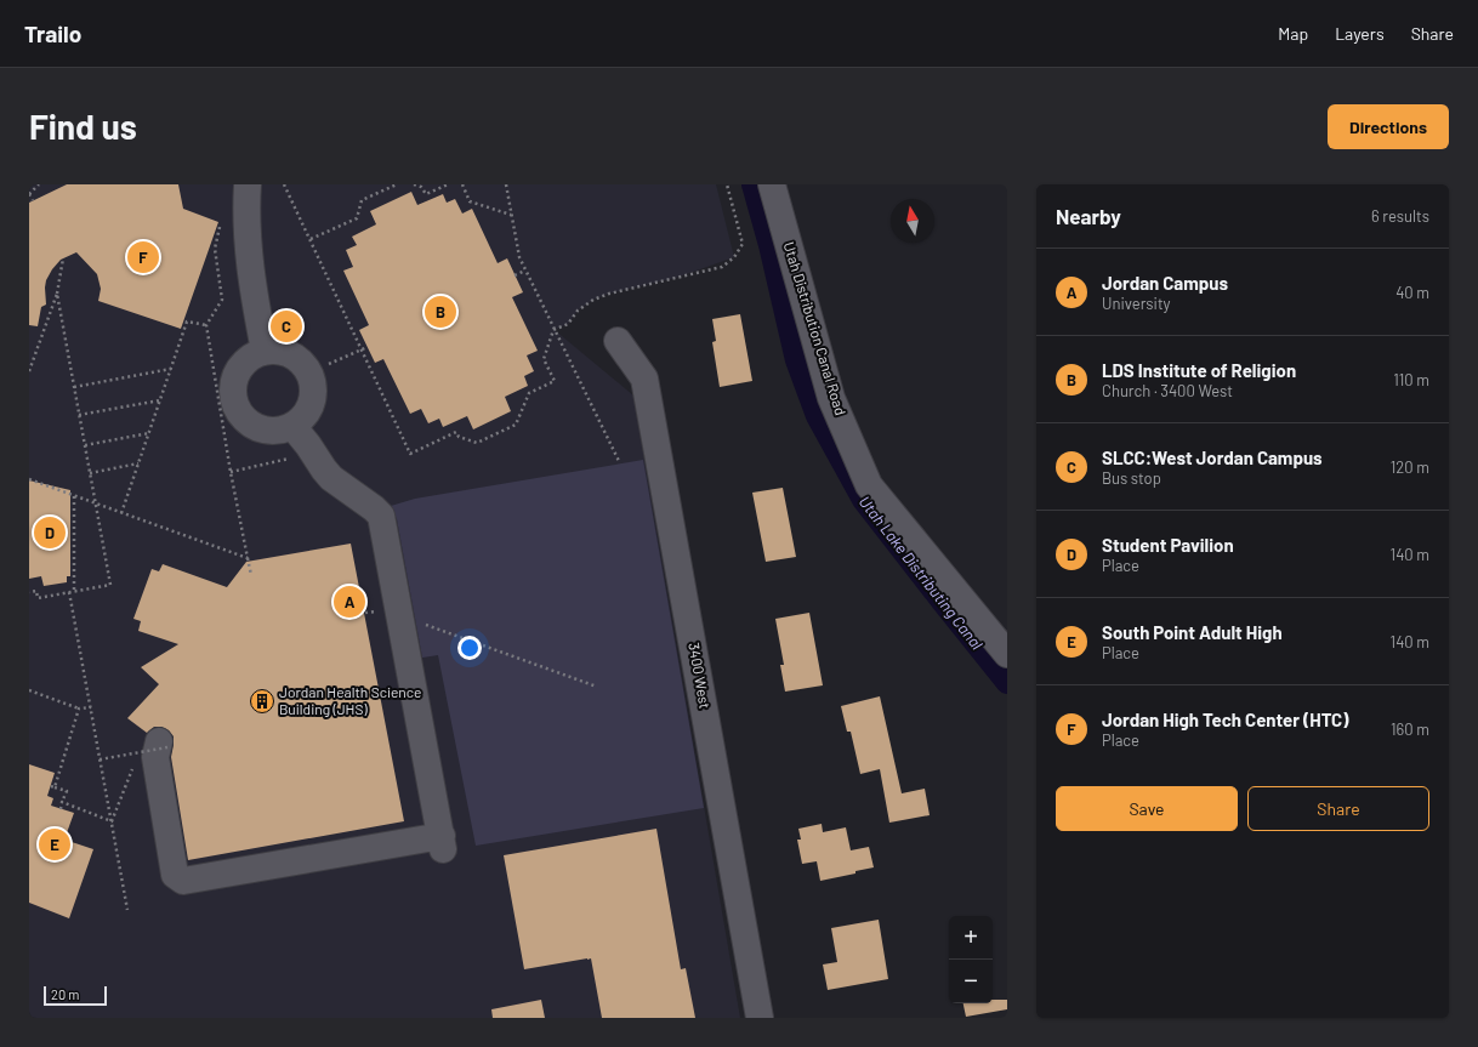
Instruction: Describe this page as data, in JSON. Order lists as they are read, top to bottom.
{
  "streets": {
    "street": ["Utah Distribution Canal Road", "3400 West"]
  },
  "water": ["Utah Lake Distributing Canal"],
  "places": {
    "building": ["Jordan Health Science Building (JHS)"]
  },
  "scale_bar": "20 m",
  "north": "top",
  "page": {
    "header": "Trailo",
    "nav": ["Map", "Layers", "Share"],
    "buttons": [
      "Directions",
      ["Save", "Share"]
    ],
    "title": "Find us",
    "heading": ["Nearby", "6 results"],
    "pins": [
      "F",
      "B",
      "C",
      "D",
      "A",
      "E"
    ],
    "list": [
      {
        "mark": "A",
        "name": "Jordan Campus",
        "note": "University",
        "value": "40 m"
      },
      {
        "mark": "B",
        "name": "LDS Institute of Religion",
        "note": "Church · 3400 West",
        "value": "110 m"
      },
      {
        "mark": "C",
        "name": "SLCC:West Jordan Campus",
        "note": "Bus stop",
        "value": "120 m"
      },
      {
        "mark": "D",
        "name": "Student Pavilion",
        "note": "Place",
        "value": "140 m"
      },
      {
        "mark": "E",
        "name": "South Point Adult High",
        "note": "Place",
        "value": "140 m"
      },
      {
        "mark": "F",
        "name": "Jordan High Tech Center (HTC)",
        "note": "Place",
        "value": "160 m"
      }
    ],
    "map_buttons": ["+", "−"],
    "scale": "20 m"
  }
}
